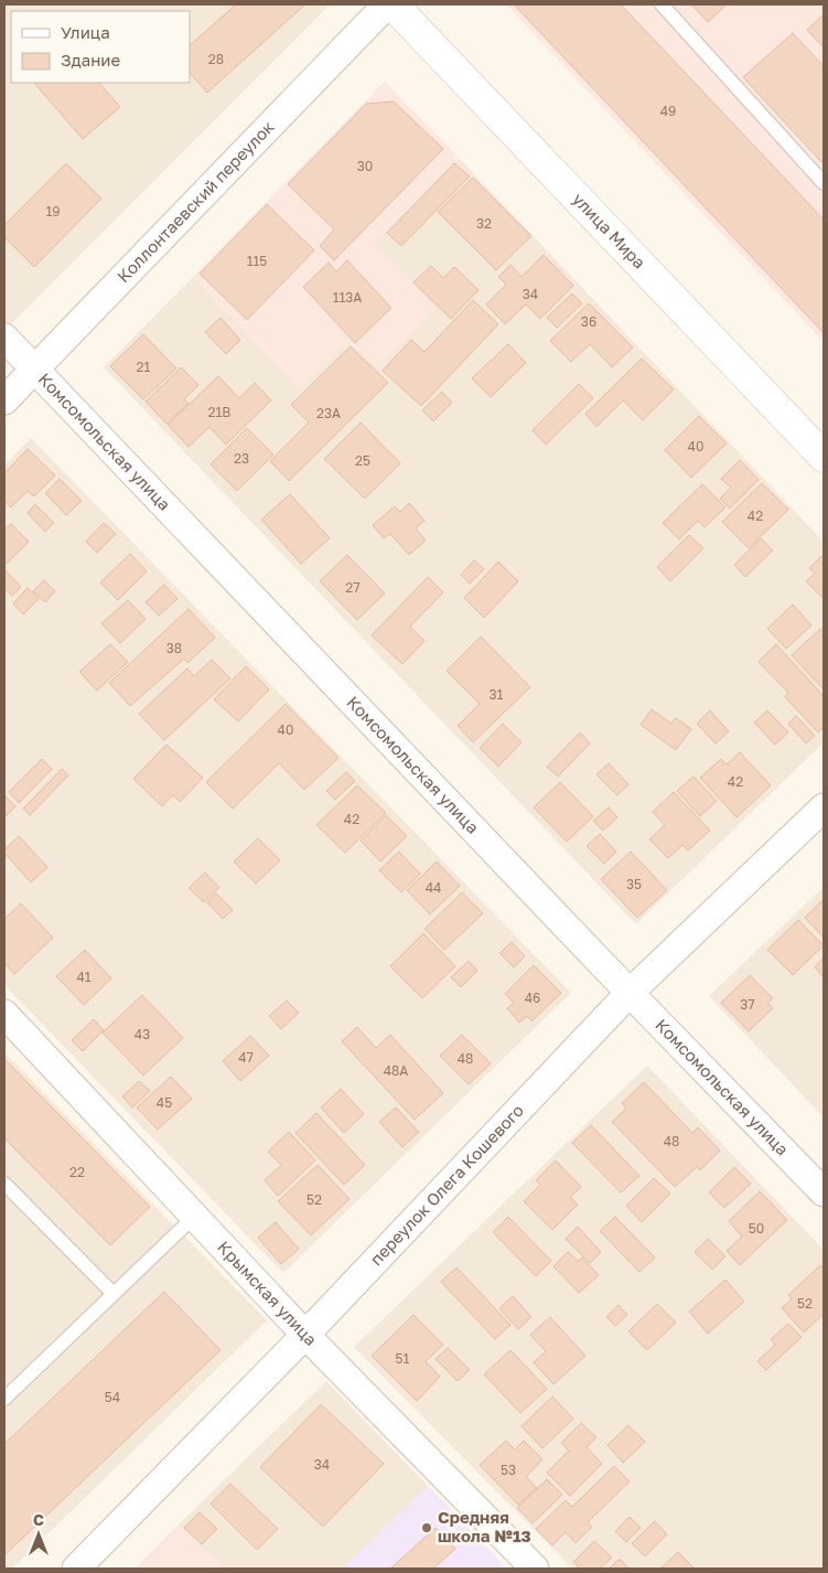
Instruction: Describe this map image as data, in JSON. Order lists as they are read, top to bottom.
{
  "streets": {
    "street": [
      "Коллонтаевский переулок",
      "улица Мира",
      "Комсомольская улица",
      "переулок Олега Кошевого",
      "Крымская улица"
    ]
  },
  "crossings": [
    ["Коллонтаевский переулок", "Комсомольская улица"],
    ["Комсомольская улица", "переулок Олега Кошевого"],
    ["переулок Олега Кошевого", "Крымская улица"]
  ],
  "places": ["Средняя школа №13"],
  "house_numbers": [
    "28",
    "49",
    "30",
    "19",
    "32",
    "115",
    "34",
    "113А",
    "36",
    "21",
    "21В",
    "23А",
    "40",
    "23",
    "25",
    "42",
    "27",
    "38",
    "31",
    "40",
    "42",
    "42",
    "35",
    "44",
    "41",
    "46",
    "37",
    "43",
    "47",
    "48",
    "48А",
    "45",
    "48",
    "22",
    "52",
    "50",
    "52",
    "51",
    "54",
    "34",
    "53"
  ],
  "legend": ["Улица", "Здание"],
  "north": "top"
}
